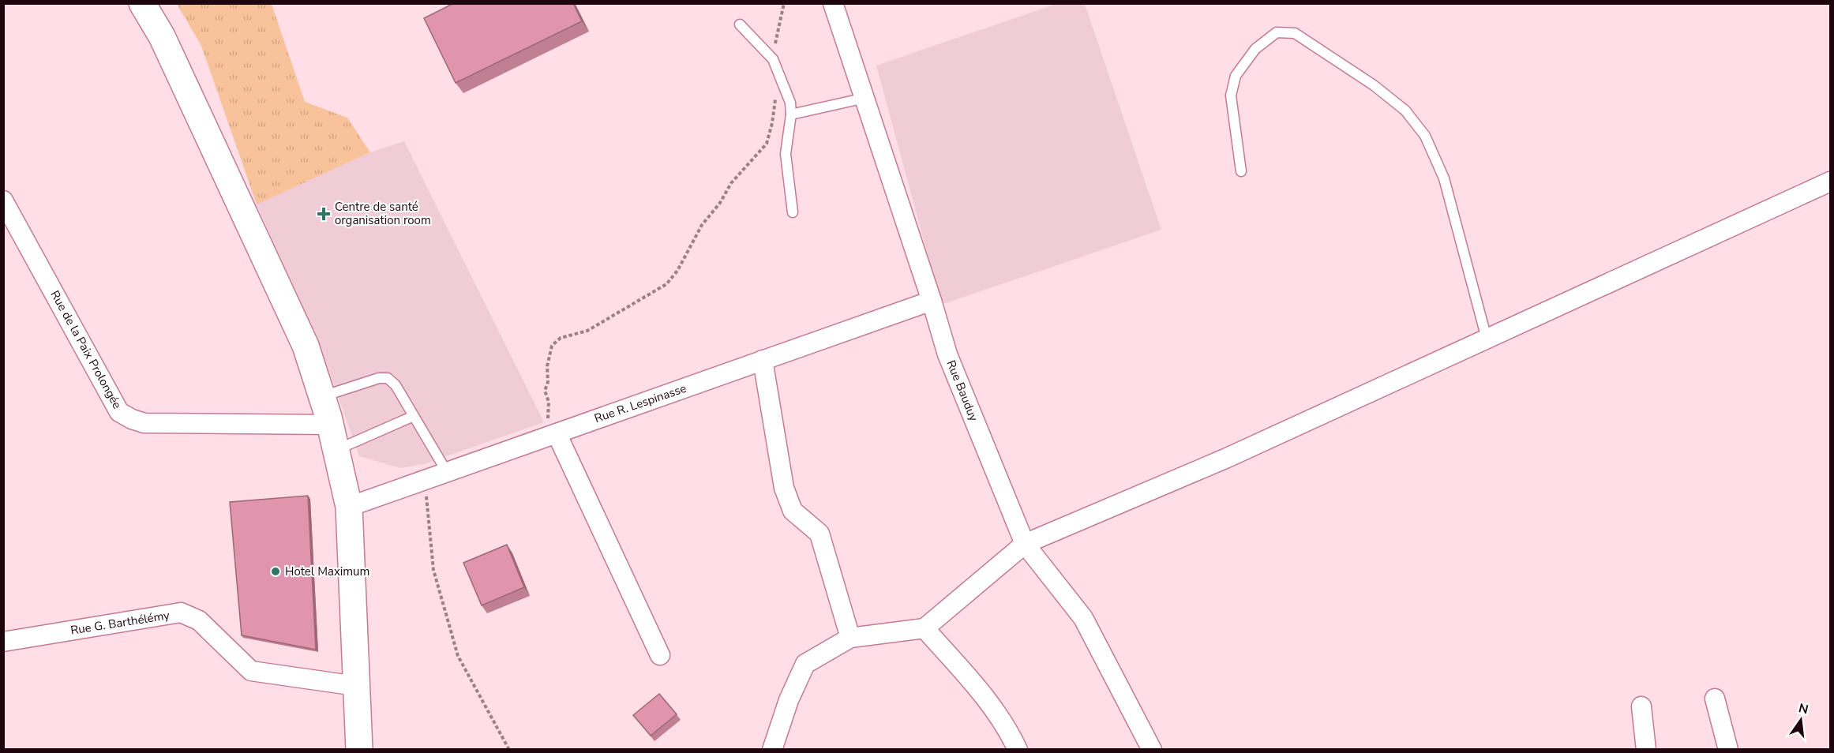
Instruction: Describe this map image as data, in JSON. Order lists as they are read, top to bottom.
{
  "streets": {
    "street": [
      "Rue de la Paix Prolongée",
      "Rue Bauduy",
      "Rue R. Lespinasse",
      "Rue G. Barthélémy"
    ]
  },
  "crossings": [
    ["Rue Bauduy", "Rue R. Lespinasse"]
  ],
  "places": {
    "health": ["Centre de santé organisation room"],
    "other": ["Hotel Maximum"]
  },
  "north": "top"
}
